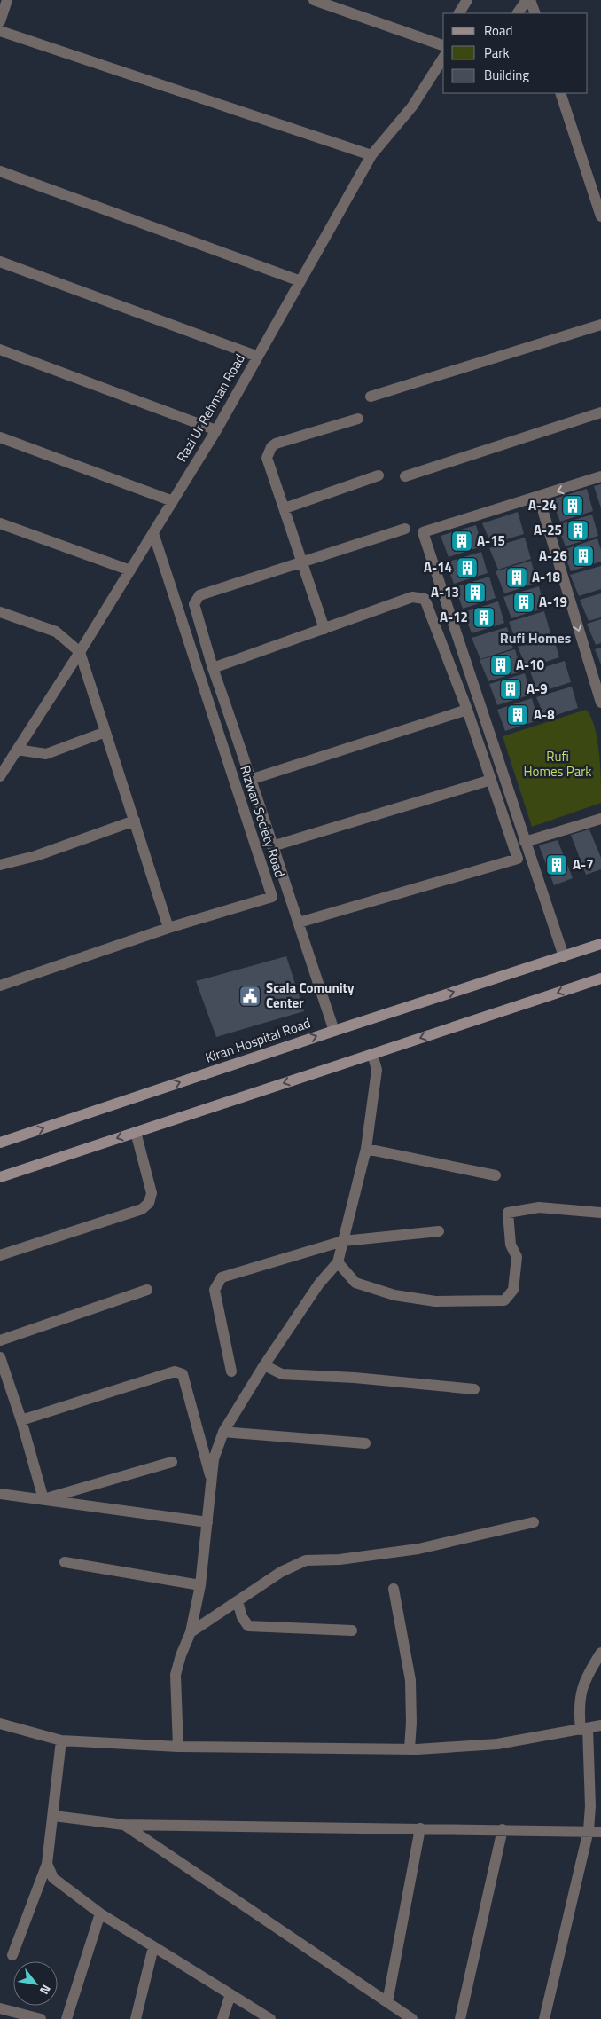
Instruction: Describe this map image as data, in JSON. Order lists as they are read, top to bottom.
{
  "streets": {
    "main road": ["Kiran Hospital Road"],
    "street": ["Razi Ur Rehman Road", "Rizwan Society Road"]
  },
  "crossings": [
    ["Razi Ur Rehman Road", "Rizwan Society Road"]
  ],
  "districts": ["Rufi Homes"],
  "parks": ["Rufi Homes Park"],
  "places": {
    "building": [
      "A-24",
      "A-25",
      "A-15",
      "A-26",
      "A-14",
      "A-18",
      "A-13",
      "A-19",
      "A-12",
      "A-10",
      "A-9",
      "A-8",
      "A-7"
    ],
    "public building": ["Scala Comunity Center"]
  },
  "legend": ["Road", "Park", "Building"],
  "north": "bottom right"
}
